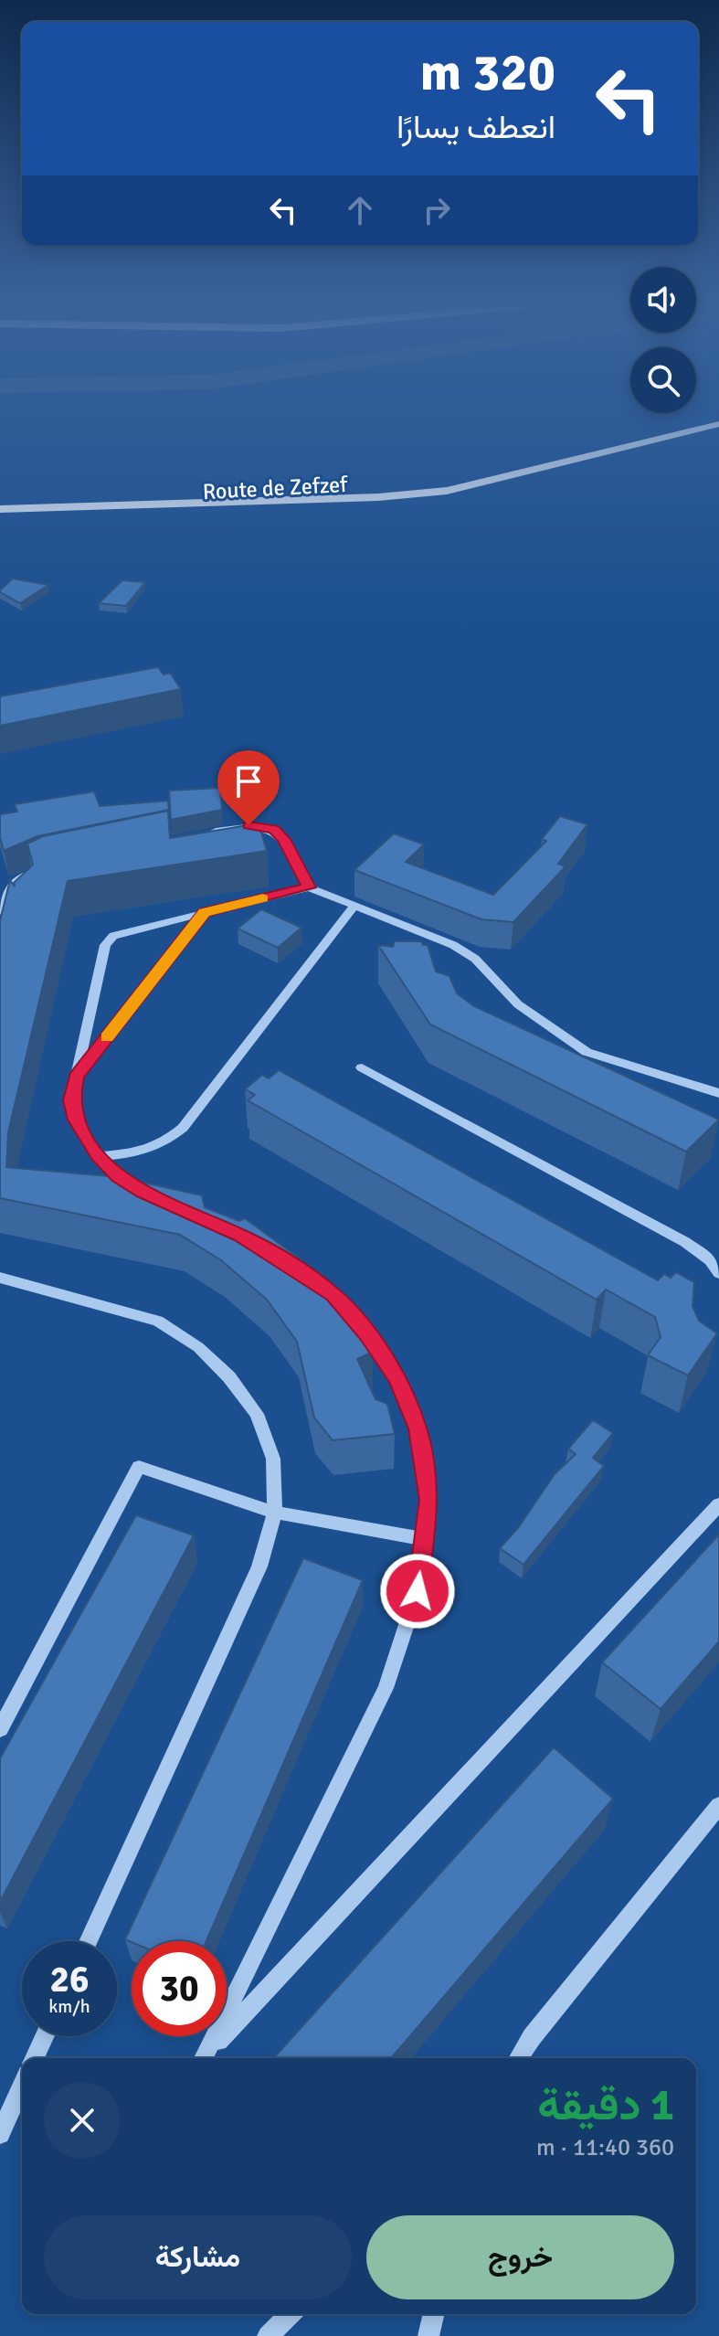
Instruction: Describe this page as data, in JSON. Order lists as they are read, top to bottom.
{
  "streets": {
    "main road": ["Route de Zefzef"]
  },
  "page": {
    "turn": ["320 m", "انعطف يسارًا"],
    "speed": "26 km/h",
    "limit": "30",
    "heading": ["1 دقيقة", "360 m · 11:40"],
    "buttons": ["خروج", "مشاركة"]
  }
}
